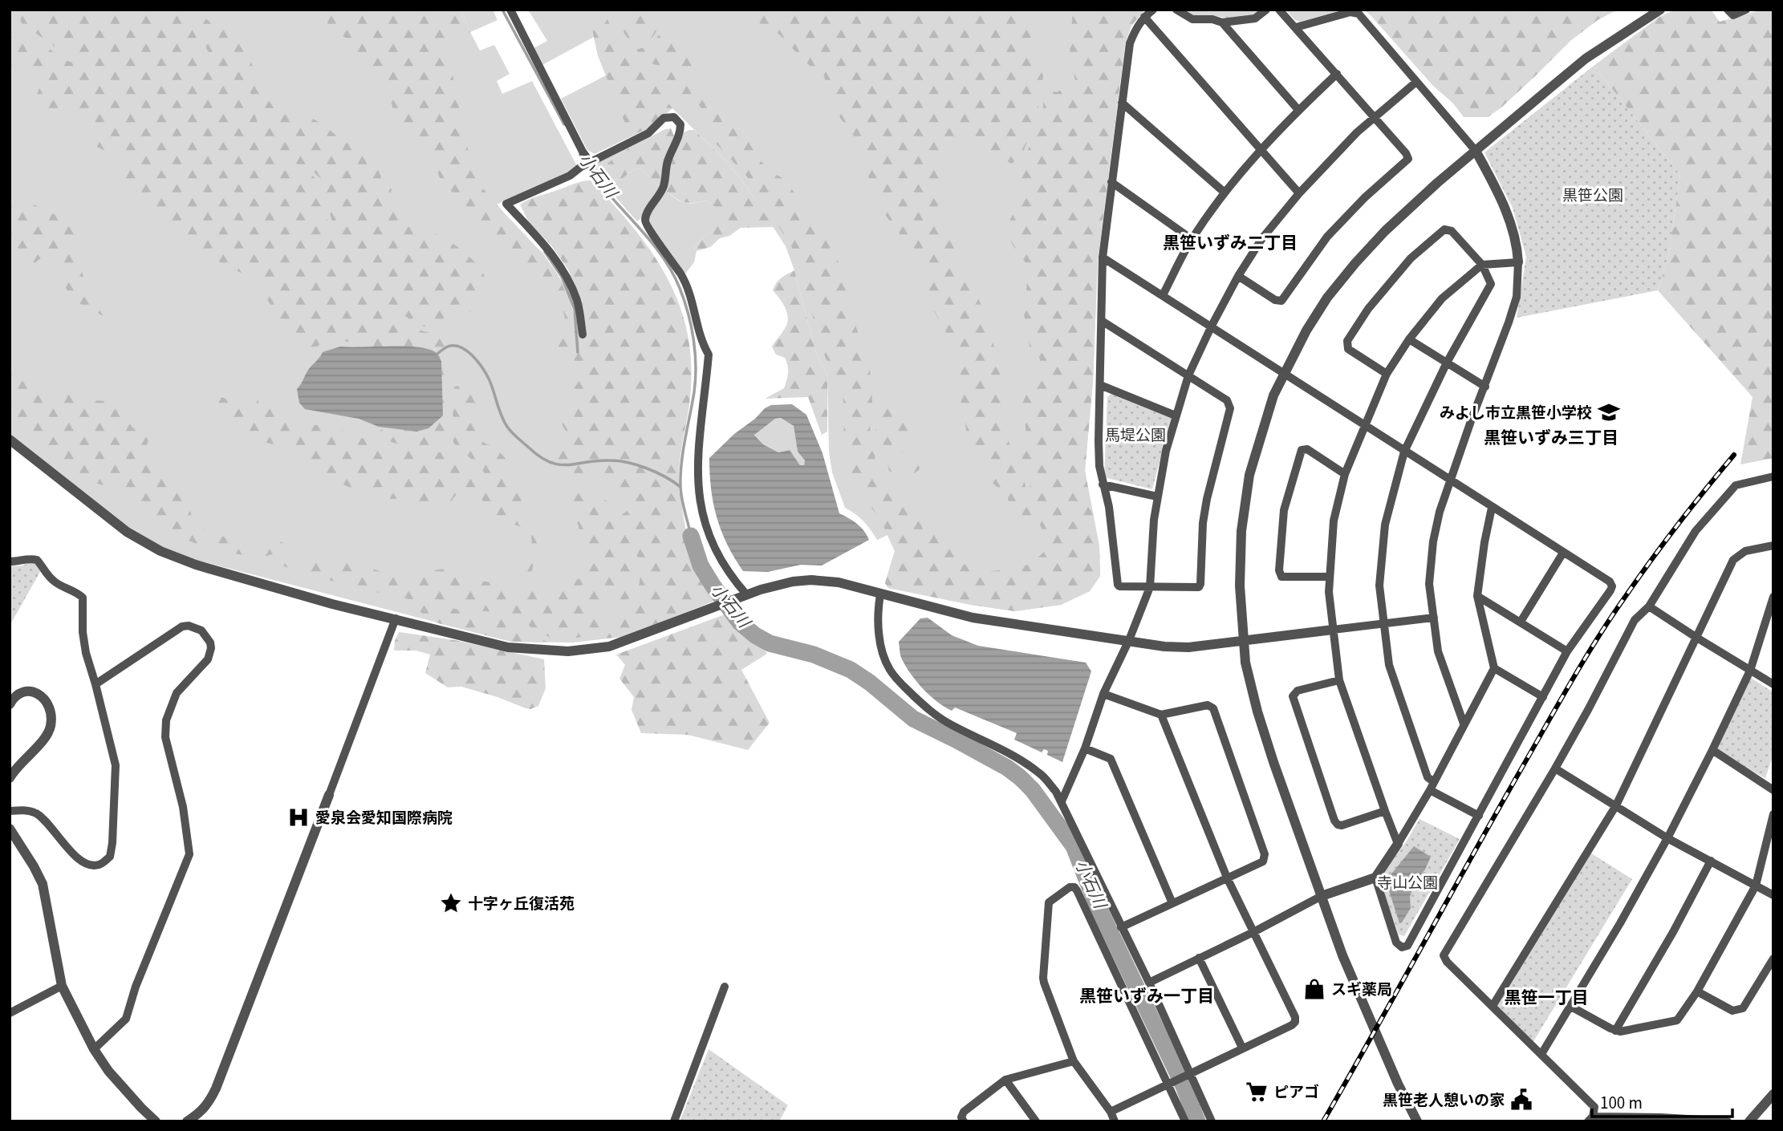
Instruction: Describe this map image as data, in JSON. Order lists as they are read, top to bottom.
{
  "districts": [
    "黒笹いずみ二丁目",
    "黒笹いずみ三丁目",
    "黒笹いずみ一丁目",
    "黒笹一丁目"
  ],
  "water": ["小石川"],
  "parks": ["黒笹公園", "馬堤公園", "寺山公園"],
  "places": {
    "school or university": ["みよし市立黒笹小学校"],
    "hospital": ["愛泉会愛知国際病院"],
    "place": ["十字ヶ丘復活苑"],
    "shop": ["スギ薬局"],
    "supermarket": ["ピアゴ"],
    "public building": ["黒笹老人憩いの家"]
  },
  "scale_bar": "100 m"
}
